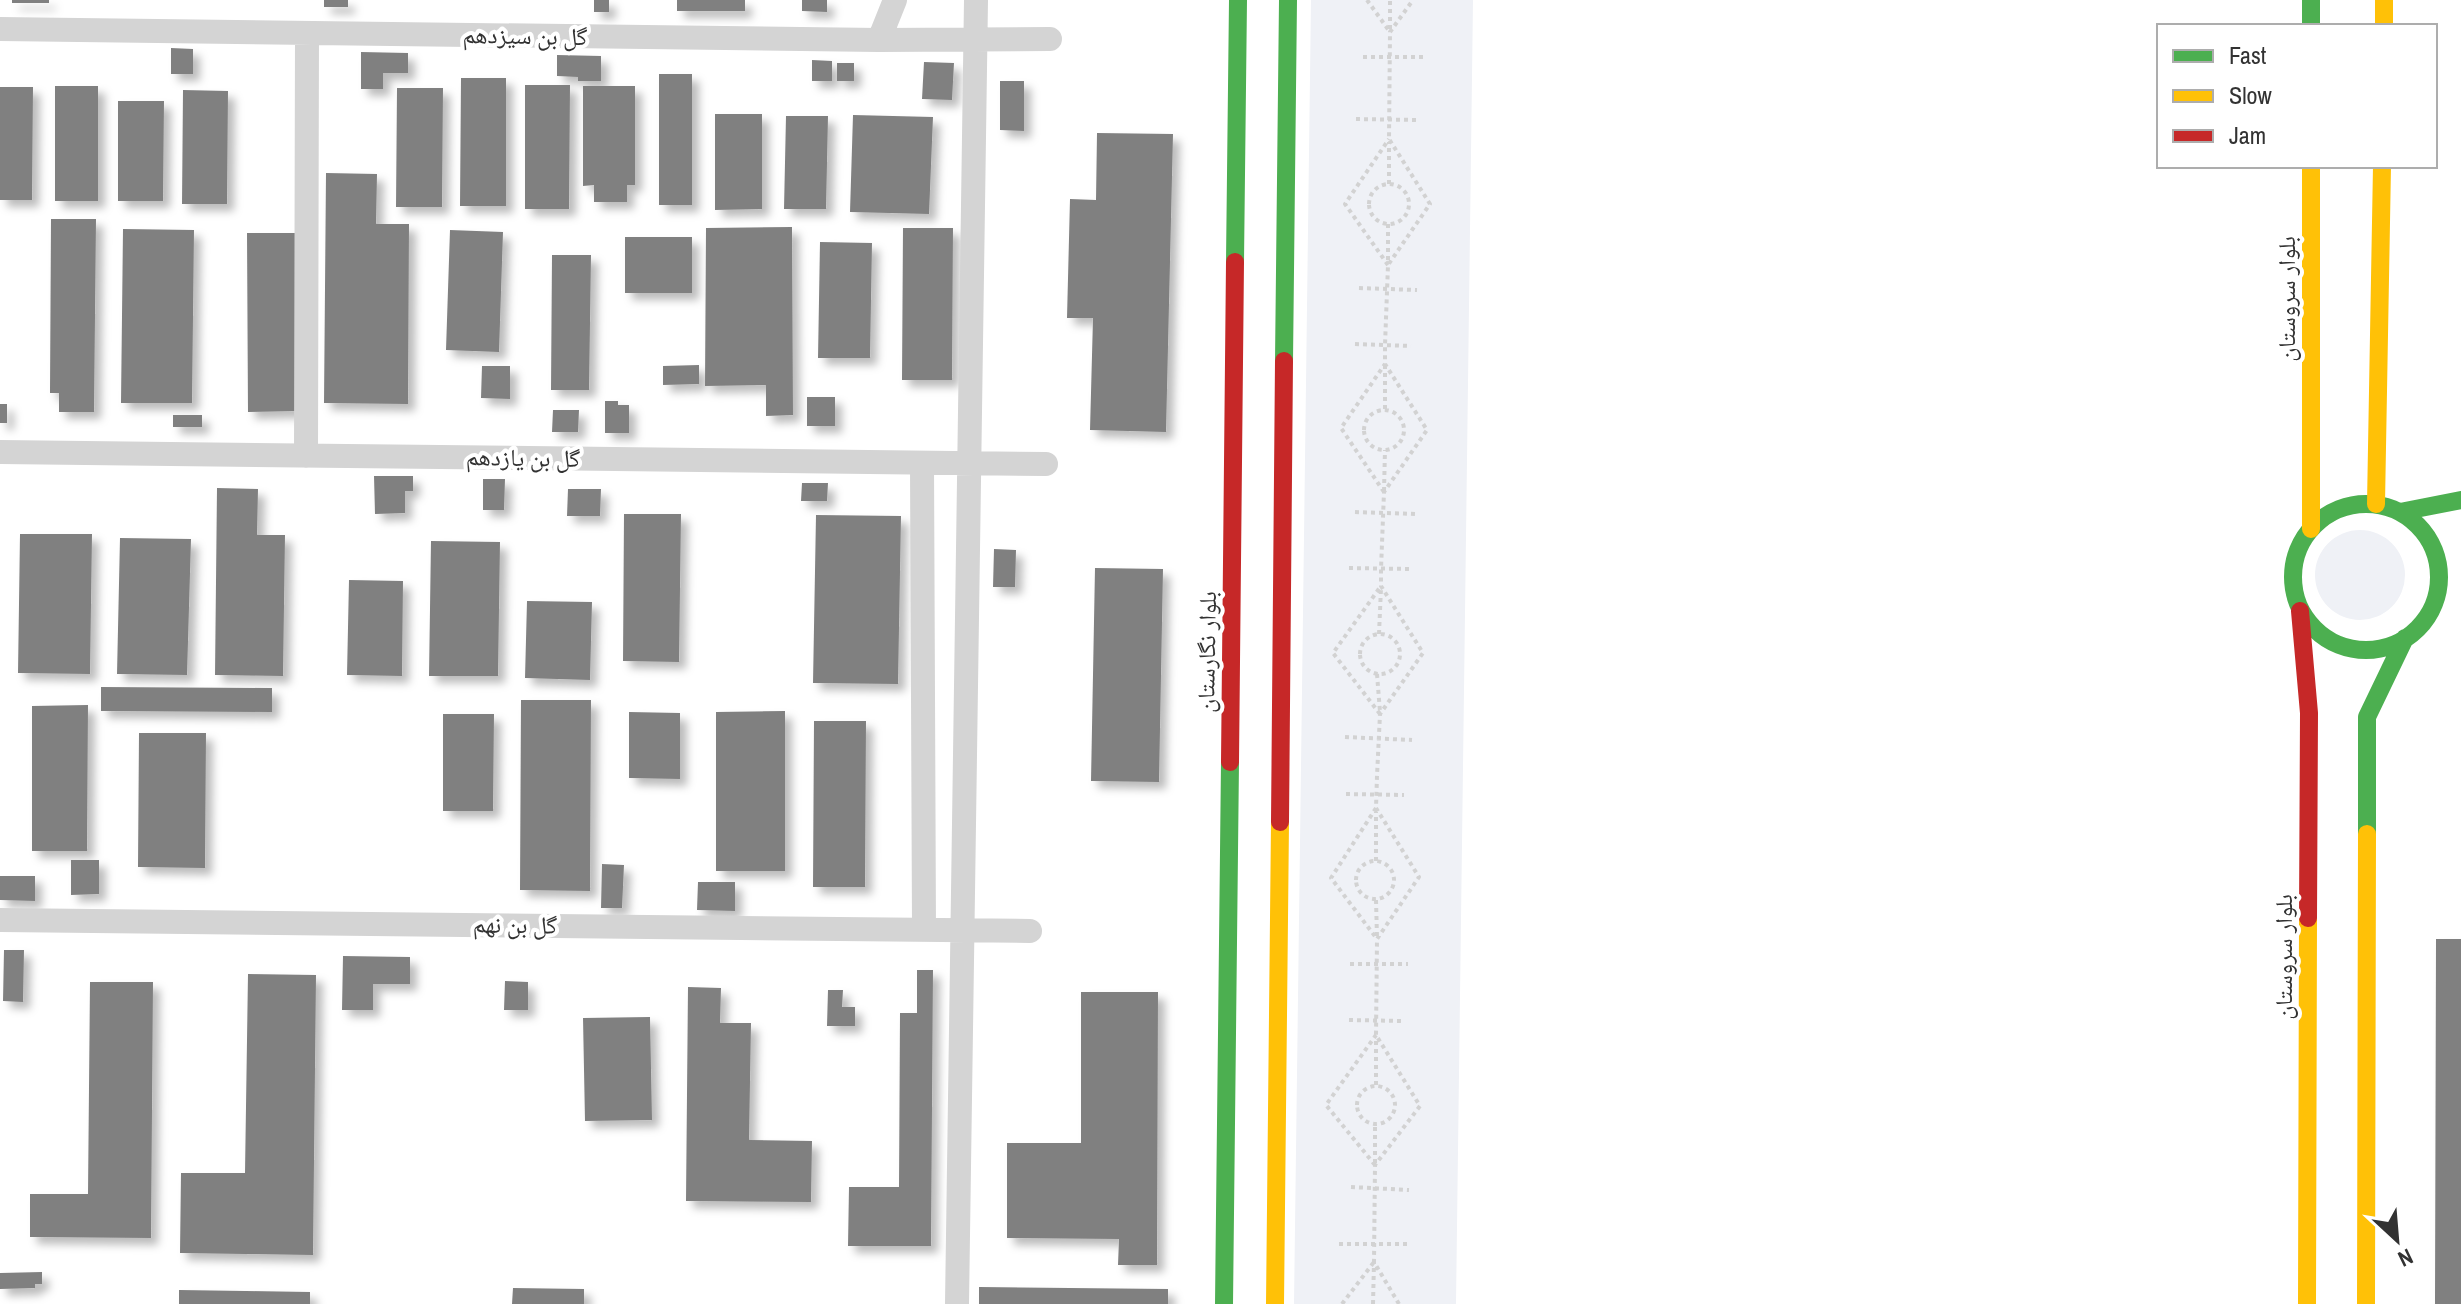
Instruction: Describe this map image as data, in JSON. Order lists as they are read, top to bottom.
{
  "streets": {
    "street": [
      "گل بن سیزدهم",
      "بلوار سروستان",
      "گل بن یازدهم",
      "بلوار نگارستان",
      "گل بن نهم"
    ]
  },
  "legend": ["Fast", "Slow", "Jam"],
  "north": "bottom right"
}
